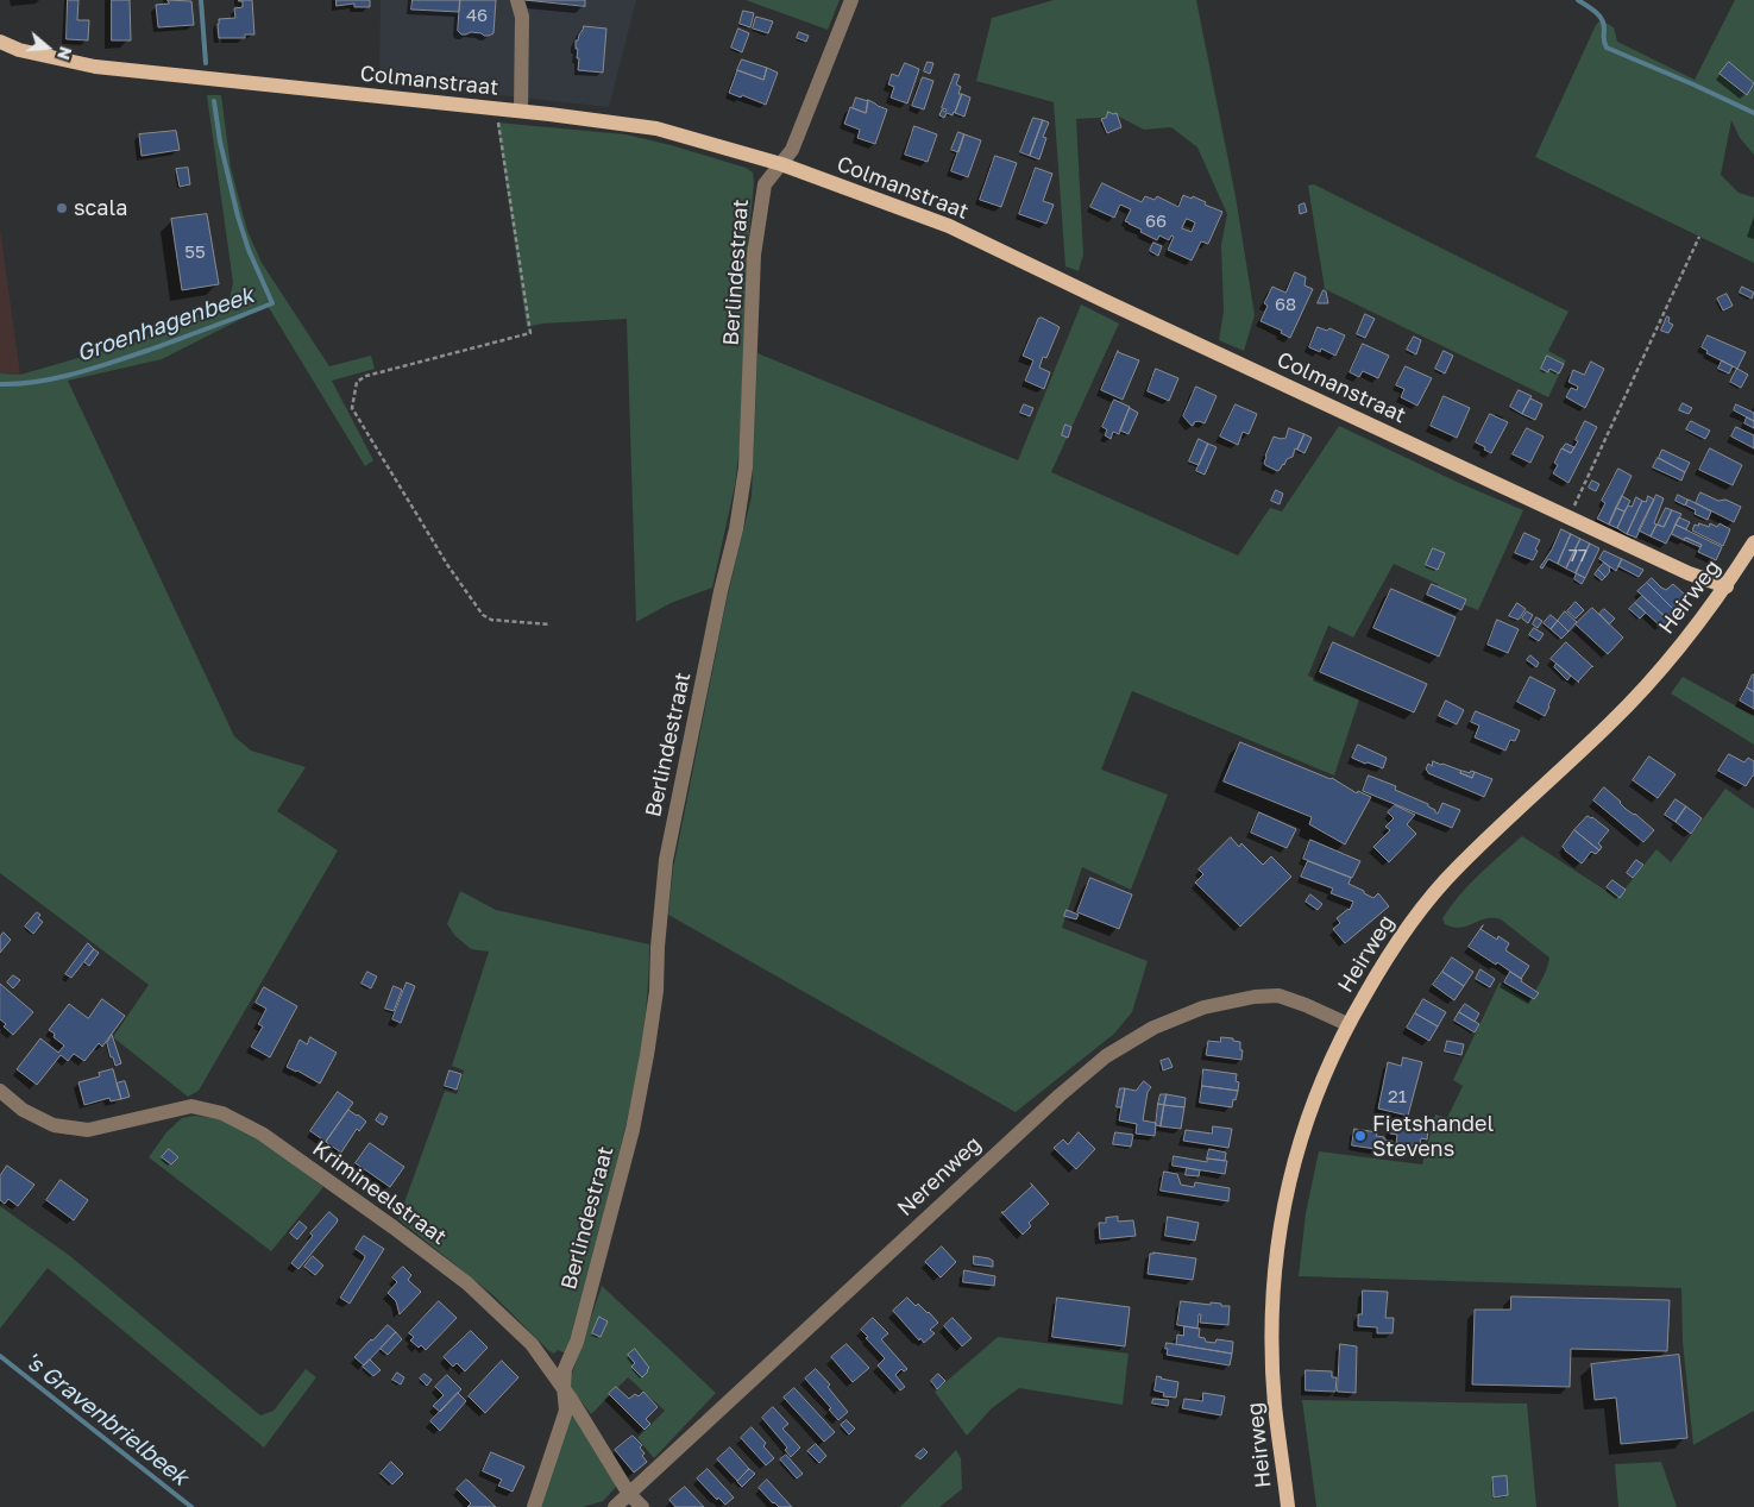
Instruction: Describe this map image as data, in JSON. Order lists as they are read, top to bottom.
{
  "streets": {
    "main road": ["Colmanstraat", "Heirweg"],
    "street": ["Berlindestraat", "Nerenweg", "Krimineelstraat"]
  },
  "crossings": [
    ["Colmanstraat", "Berlindestraat"],
    ["Colmanstraat", "Heirweg"],
    ["Berlindestraat", "Krimineelstraat"],
    ["Heirweg", "Nerenweg"],
    ["Nerenweg", "Krimineelstraat"]
  ],
  "water": ["Groenhagenbeek", "'s Gravenbrielbeek"],
  "places": ["scala", "Fietshandel Stevens"],
  "house_numbers": [
    "46",
    "66",
    "55",
    "68",
    "77",
    "21"
  ],
  "north": "right"
}
